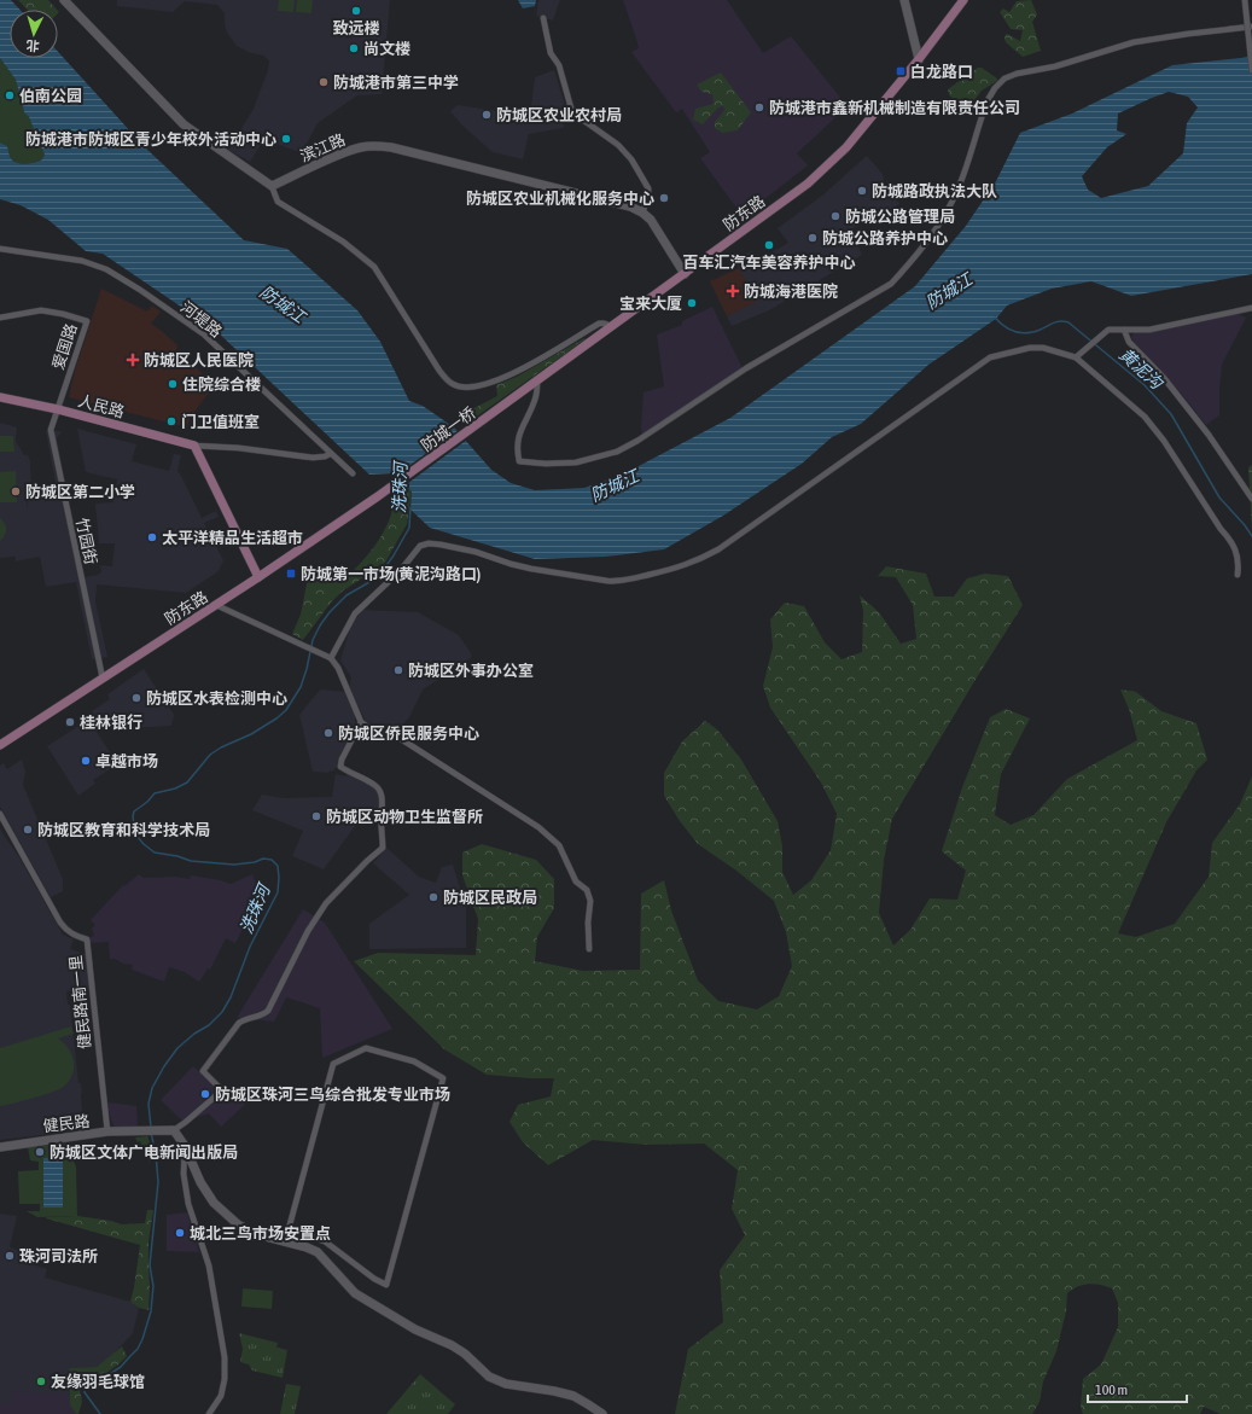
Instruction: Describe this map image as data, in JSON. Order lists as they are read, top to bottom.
{
  "streets": {
    "main road": ["防东路", "人民路", "防城一桥"],
    "street": [
      "滨江路",
      "河堤路",
      "爱国路",
      "竹园街",
      "健民路南一里",
      "健民路"
    ]
  },
  "crossings": [
    ["滨江路", "防东路"],
    ["防东路", "防城一桥"],
    ["防东路", "竹园街"],
    ["河堤路", "人民路"],
    ["爱国路", "人民路"],
    ["爱国路", "竹园街"],
    ["人民路", "竹园街"],
    ["健民路南一里", "健民路"]
  ],
  "water": ["防城江", "黄泥沟", "洗珠河"],
  "places": {
    "other": [
      "致远楼",
      "尚文楼",
      "防城港市第三中学",
      "伯南公园",
      "防城港市鑫新机械制造有限责任公司",
      "防城区农业农村局",
      "防城港市防城区青少年校外活动中心",
      "防城路政执法大队",
      "防城区农业机械化服务中心",
      "防城公路管理局",
      "防城公路养护中心",
      "百车汇汽车美容养护中心",
      "宝来大厦",
      "住院综合楼",
      "门卫值班室",
      "防城区第二小学",
      "太平洋精品生活超市",
      "防城区外事办公室",
      "防城区水表检测中心",
      "桂林银行",
      "防城区侨民服务中心",
      "卓越市场",
      "防城区动物卫生监督所",
      "防城区教育和科学技术局",
      "防城区民政局",
      "防城区珠河三鸟综合批发专业市场",
      "防城区文体广电新闻出版局",
      "城北三鸟市场安置点",
      "珠河司法所",
      "友缘羽毛球馆"
    ],
    "transit": ["白龙路口", "防城第一市场(黄泥沟路口)"],
    "health": ["防城海港医院", "防城区人民医院"]
  },
  "scale_bar": "100 m",
  "north": "bottom"
}
